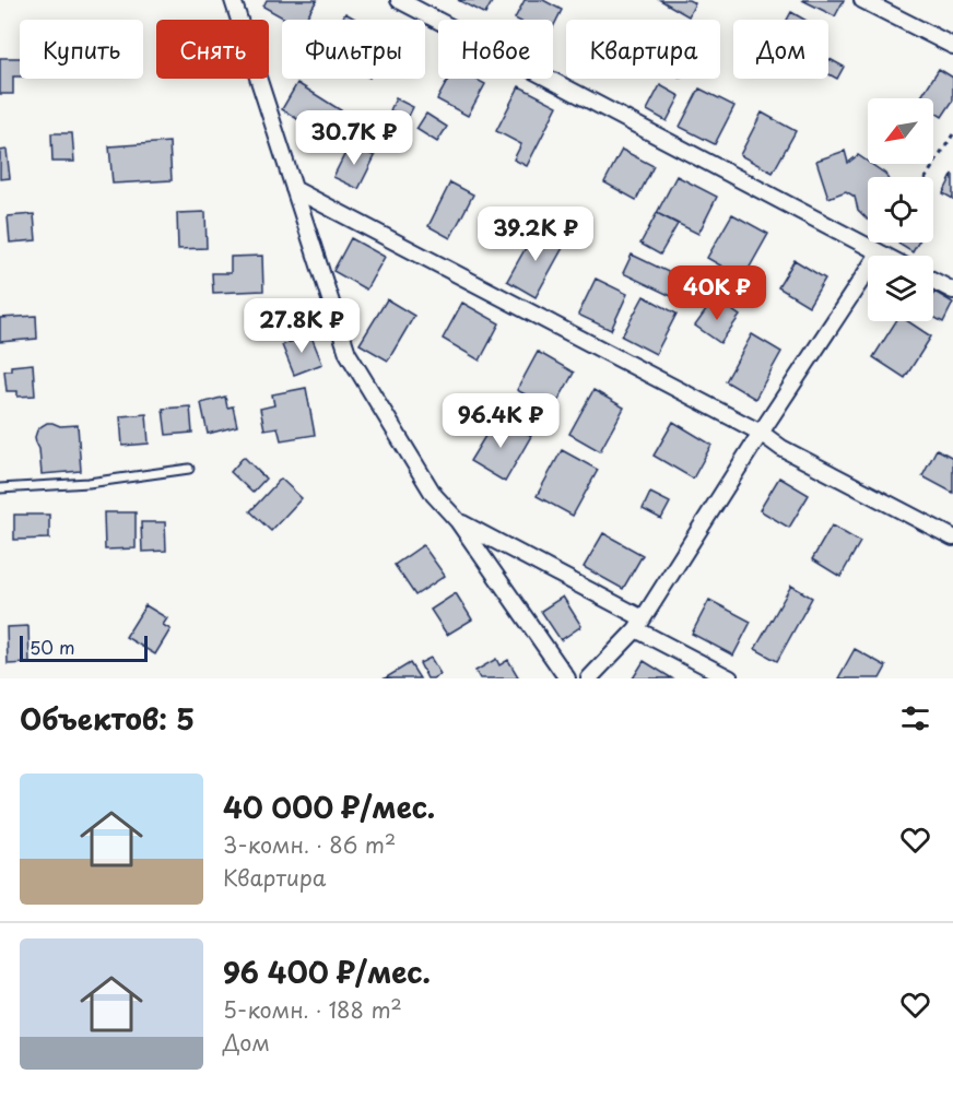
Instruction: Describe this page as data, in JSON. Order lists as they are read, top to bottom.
{
  "scale_bar": "50 m",
  "north": "bottom left",
  "page": {
    "chip": [
      "Купить",
      "Снять",
      "Фильтры",
      "Новое",
      "Квартира",
      "Дом"
    ],
    "price": [
      "30.7K ₽",
      "39.2K ₽",
      "40K ₽",
      "27.8K ₽",
      "96.4K ₽"
    ],
    "scale": "50 m",
    "heading": "Объектов: 5",
    "list": [
      {
        "name": "40 000 ₽/мес.",
        "note": "3-комн. · 86 m² · Квартира"
      },
      {
        "name": "96 400 ₽/мес.",
        "note": "5-комн. · 188 m² · Дом"
      }
    ]
  }
}
